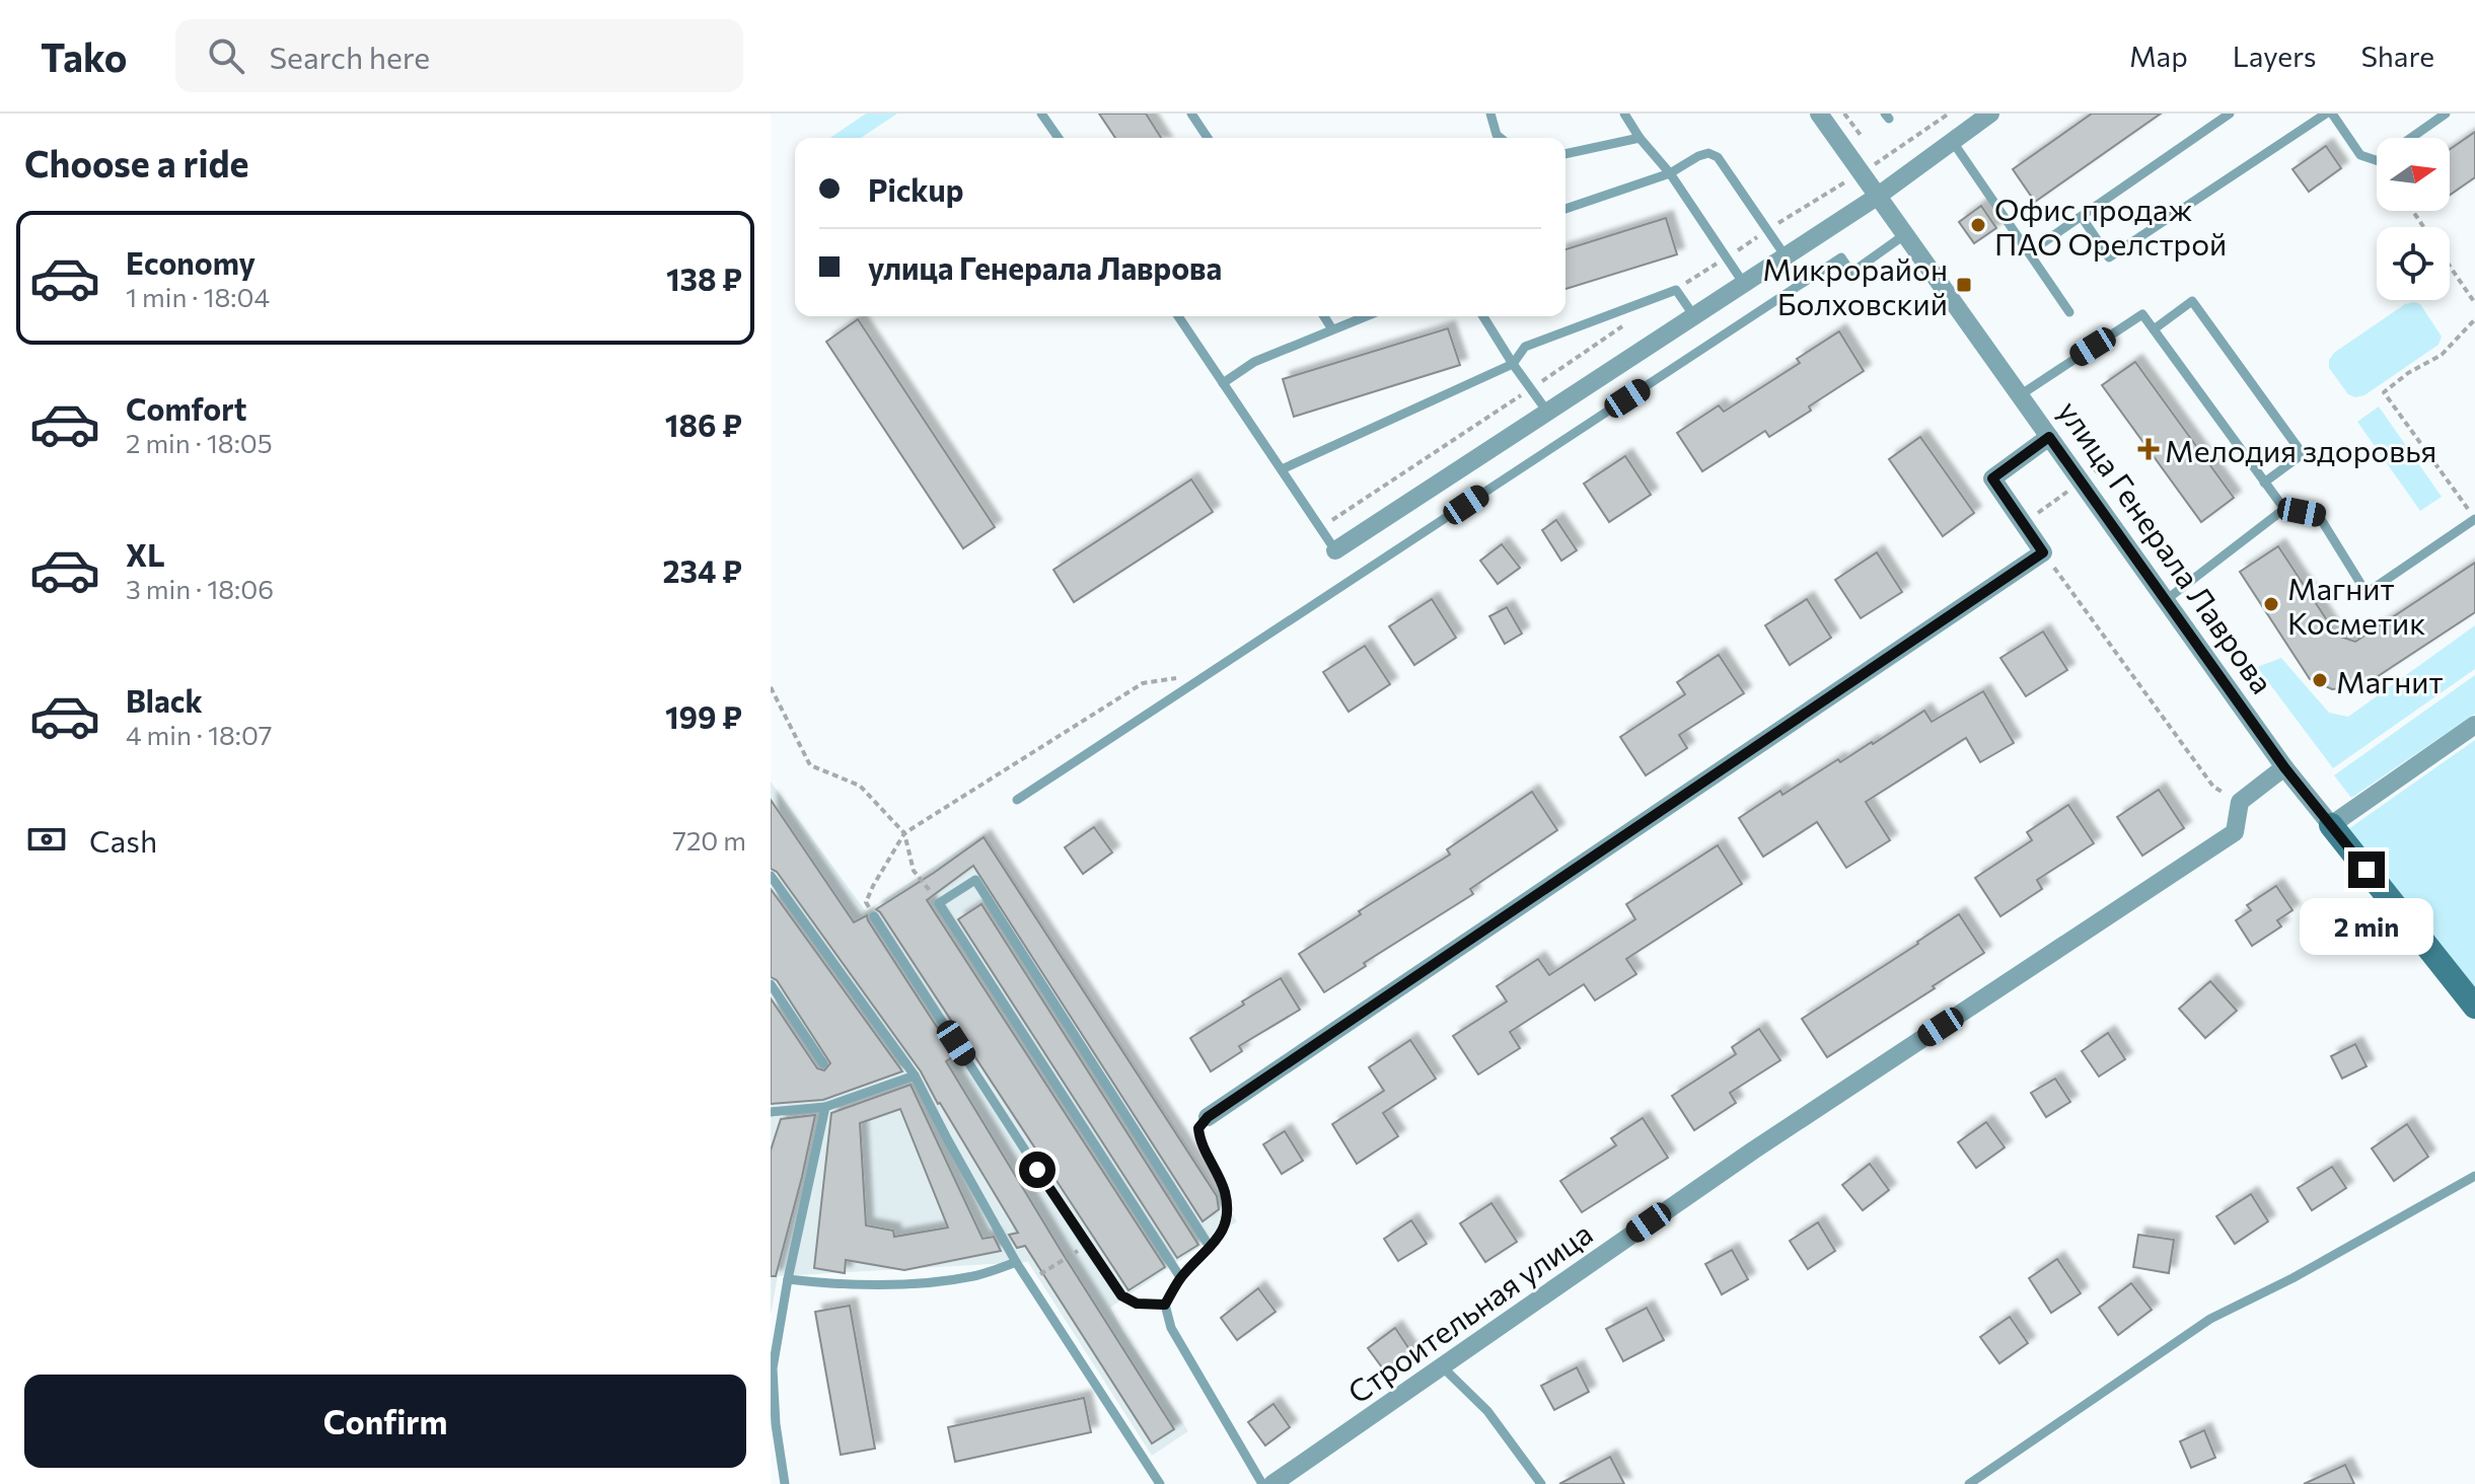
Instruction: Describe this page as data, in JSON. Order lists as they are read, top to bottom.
{
  "streets": {
    "street": ["улица Генерала Лаврова", "Строительная улица"]
  },
  "places": {
    "other": ["Офис продаж ПАО Орелстрой", "Магнит Косметик", "Магнит"],
    "transit": ["Микрорайон Болховский"],
    "health": ["Мелодия здоровья"]
  },
  "north": "right",
  "page": {
    "header": "Tako",
    "search": "Search here",
    "nav": ["Map", "Layers", "Share"],
    "heading": "Choose a ride",
    "banner": ["Pickup", "улица Генерала Лаврова"],
    "list": [
      {
        "name": "Economy",
        "note": "1 min · 18:04",
        "value": "138 ₽"
      },
      {
        "name": "Comfort",
        "note": "2 min · 18:05",
        "value": "186 ₽"
      },
      {
        "name": "XL",
        "note": "3 min · 18:06",
        "value": "234 ₽"
      },
      {
        "name": "Black",
        "note": "4 min · 18:07",
        "value": "199 ₽"
      }
    ],
    "pay": ["Cash", "720 m"],
    "bubble": "2 min",
    "buttons": "Confirm"
  }
}
